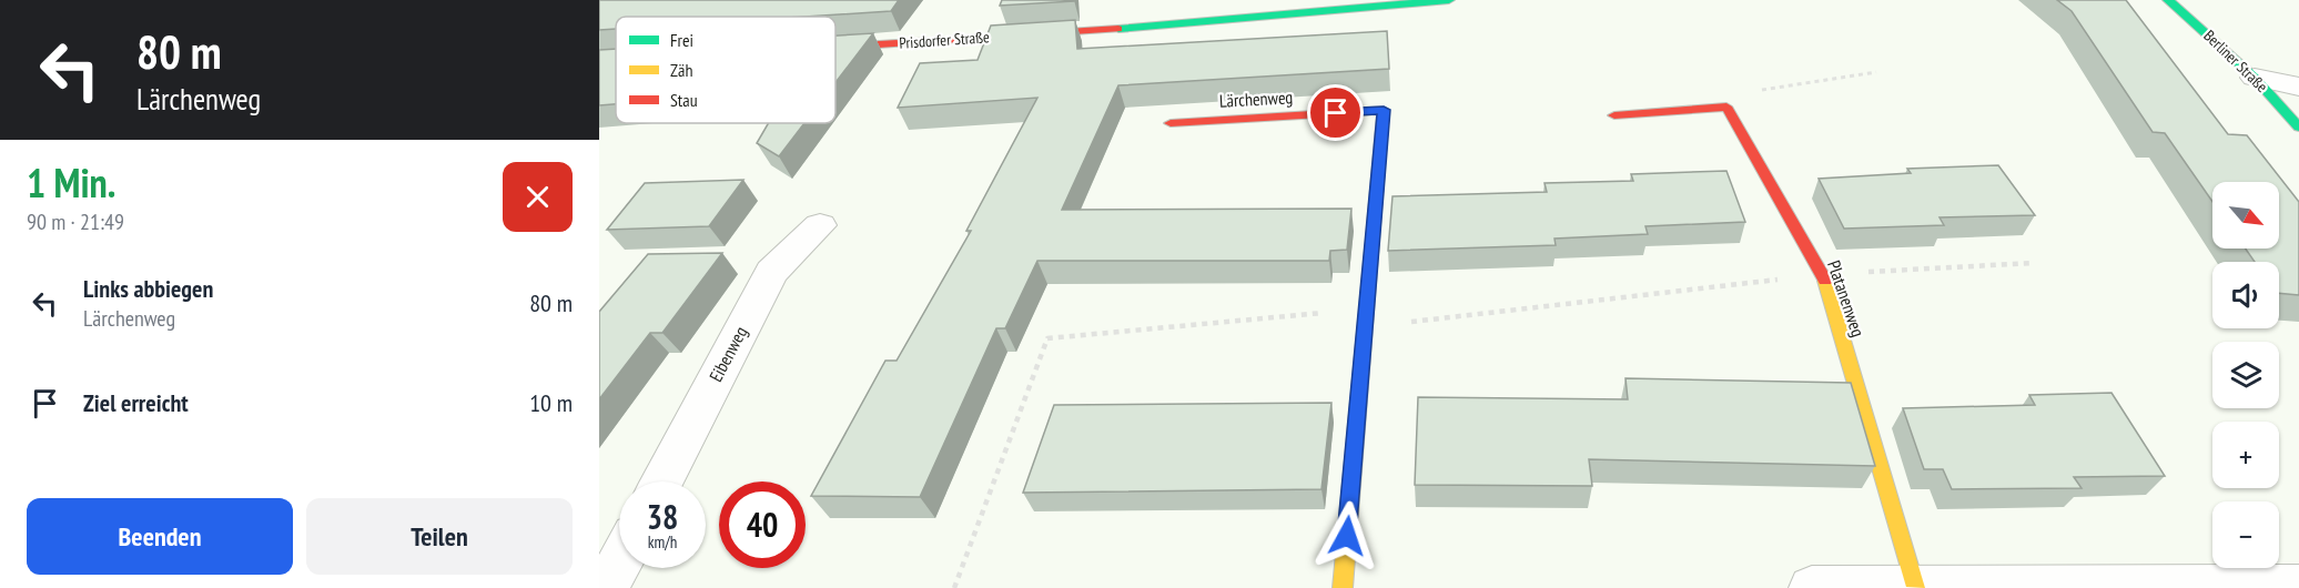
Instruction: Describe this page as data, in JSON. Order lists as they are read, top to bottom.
{
  "streets": {
    "street": [
      "Prisdorfer Straße",
      "Berliner Straße",
      "Lärchenweg",
      "Platanenweg",
      "Eibenweg"
    ]
  },
  "legend": ["Frei", "Zäh", "Stau"],
  "north": "bottom right",
  "page": {
    "turn": ["80 m", "Lärchenweg"],
    "heading": ["1 Min.", "90 m · 21:49"],
    "map_buttons": ["+", "−"],
    "list": [
      {
        "name": "Links abbiegen",
        "note": "Lärchenweg",
        "value": "80 m"
      },
      {
        "name": "Ziel erreicht",
        "value": "10 m"
      }
    ],
    "speed": "38 km/h",
    "limit": "40",
    "buttons": ["Beenden", "Teilen"]
  }
}
